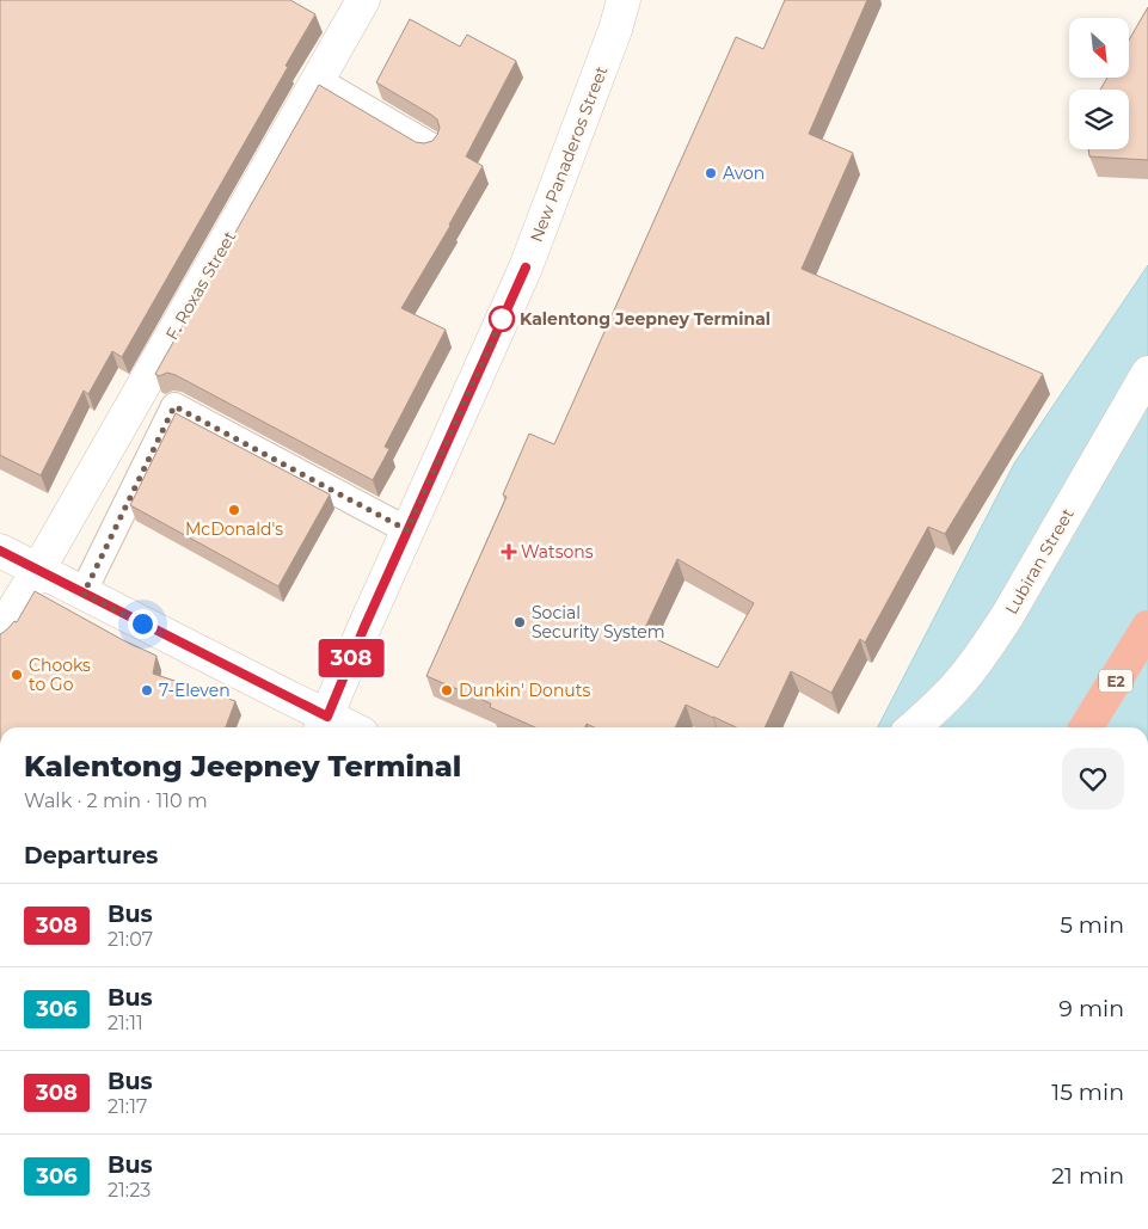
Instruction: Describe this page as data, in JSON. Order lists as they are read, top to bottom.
{
  "streets": {
    "highway": ["E2"],
    "main road": ["New Panaderos Street", "F. Roxas Street", "Lubiran Street"]
  },
  "places": {
    "other": [
      "Avon",
      "Kalentong Jeepney Terminal",
      "McDonald's",
      "Social Security System",
      "Chooks to Go",
      "7-Eleven",
      "Dunkin' Donuts"
    ],
    "health": ["Watsons"]
  },
  "lines": ["bus line 308"],
  "north": "bottom right",
  "page": {
    "on_map": "308",
    "heading": [
      ["Kalentong Jeepney Terminal", "Walk · 2 min · 110 m"],
      "Departures"
    ],
    "list": [
      {
        "mark": "308",
        "name": "Bus",
        "note": "21:07",
        "value": "5 min"
      },
      {
        "mark": "306",
        "name": "Bus",
        "note": "21:11",
        "value": "9 min"
      },
      {
        "mark": "308",
        "name": "Bus",
        "note": "21:17",
        "value": "15 min"
      },
      {
        "mark": "306",
        "name": "Bus",
        "note": "21:23",
        "value": "21 min"
      }
    ]
  }
}
